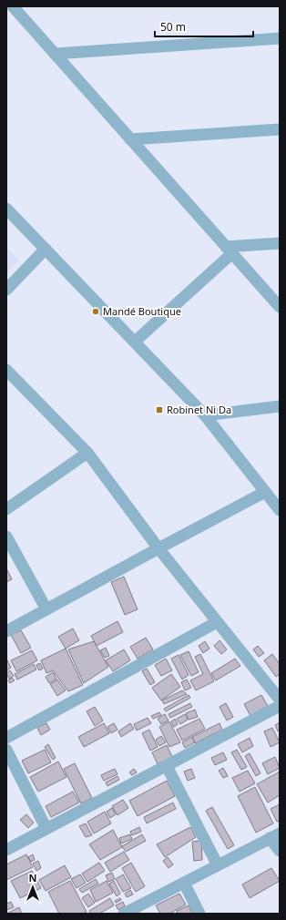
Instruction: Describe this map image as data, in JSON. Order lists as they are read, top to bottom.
{
  "places": {
    "other": ["Mandé Boutique"],
    "transit": ["Robinet Ni Da"]
  },
  "scale_bar": "50 m",
  "north": "top"
}
